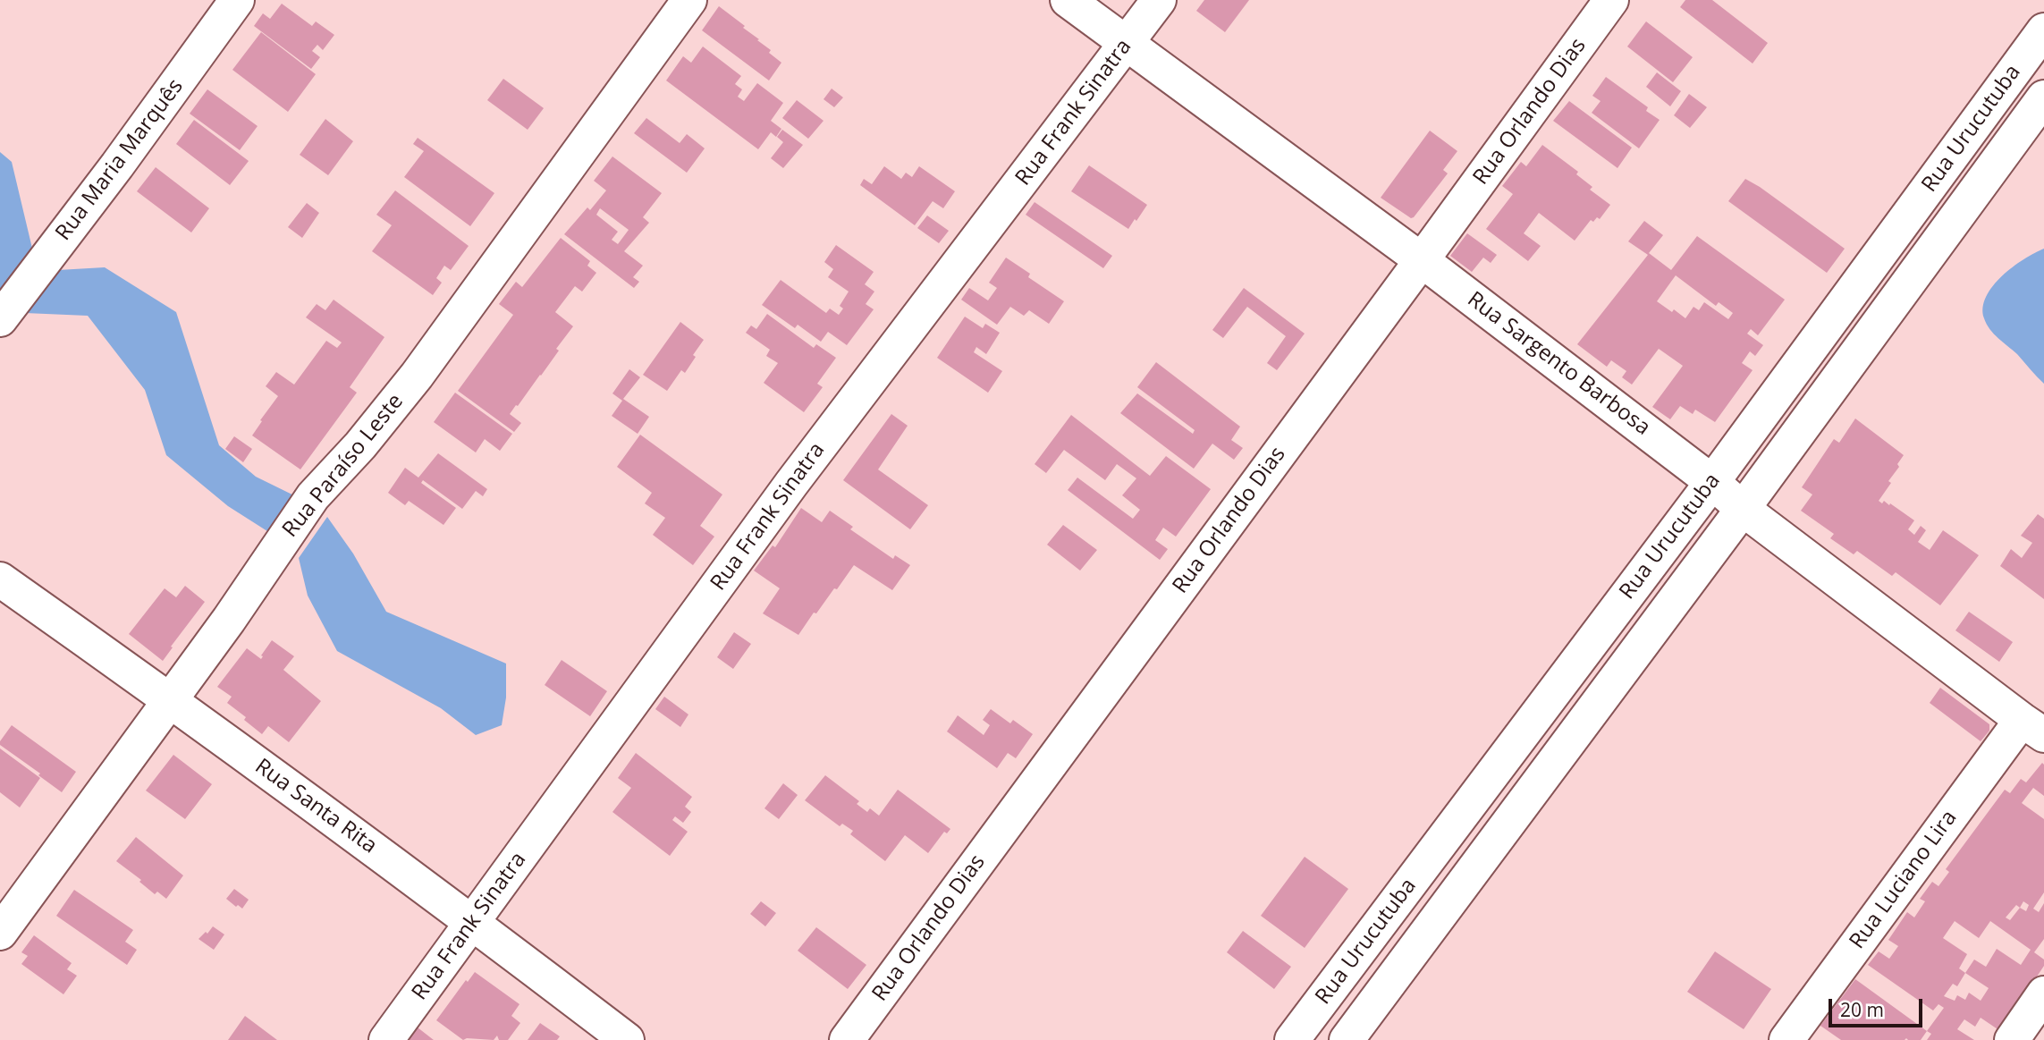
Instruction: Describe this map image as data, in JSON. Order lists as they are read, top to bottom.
{
  "streets": {
    "street": [
      "Rua Orlando Dias",
      "Rua Frank Sinatra",
      "Rua Urucutuba",
      "Rua Maria Marquês",
      "Rua Sargento Barbosa",
      "Rua Paraíso Leste",
      "Rua Santa Rita",
      "Rua Luciano Lira"
    ]
  },
  "crossings": [
    ["Rua Orlando Dias", "Rua Sargento Barbosa"],
    ["Rua Frank Sinatra", "Rua Sargento Barbosa"],
    ["Rua Frank Sinatra", "Rua Santa Rita"],
    ["Rua Urucutuba", "Rua Sargento Barbosa"],
    ["Rua Sargento Barbosa", "Rua Luciano Lira"],
    ["Rua Paraíso Leste", "Rua Santa Rita"]
  ],
  "scale_bar": "20 m"
}
